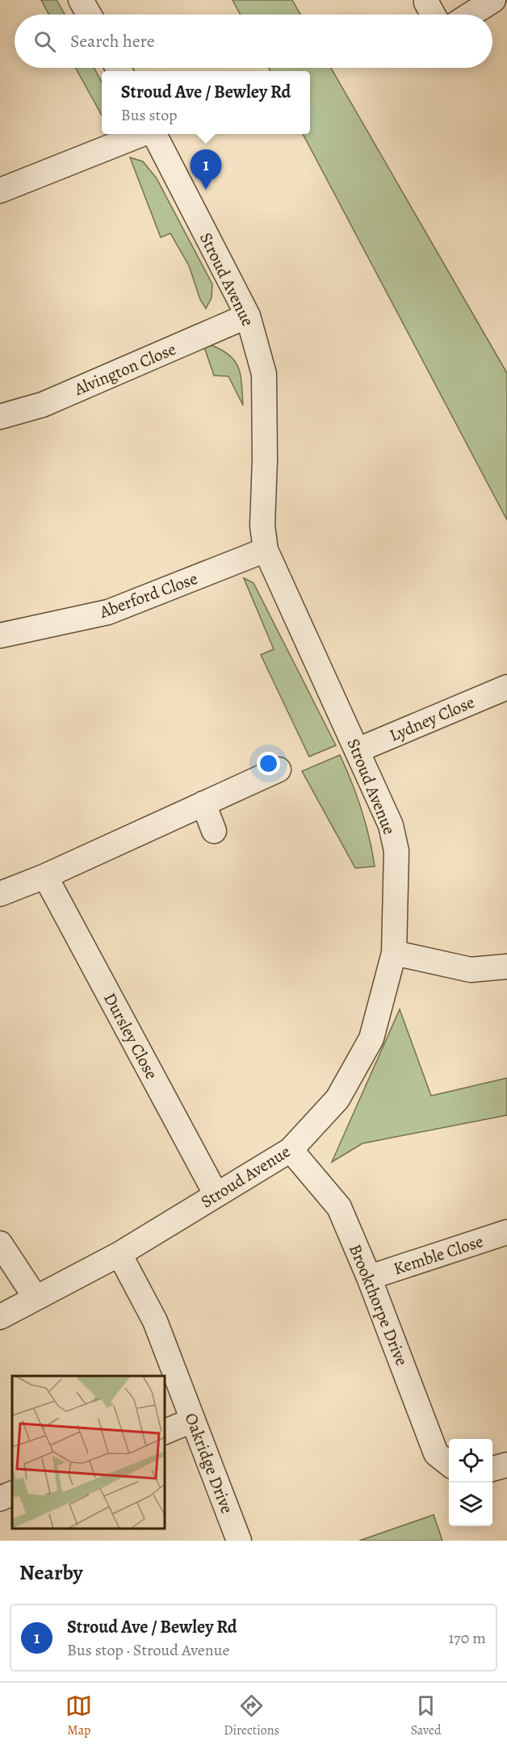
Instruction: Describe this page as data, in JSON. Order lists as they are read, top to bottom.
{
  "streets": {
    "street": [
      "Stroud Avenue",
      "Alvington Close",
      "Aberford Close",
      "Lydney Close",
      "Dursley Close",
      "Kemble Close",
      "Brookthorpe Drive",
      "Oakridge Drive"
    ]
  },
  "crossings": [
    ["Stroud Avenue", "Alvington Close"],
    ["Stroud Avenue", "Aberford Close"],
    ["Stroud Avenue", "Lydney Close"],
    ["Stroud Avenue", "Dursley Close"],
    ["Stroud Avenue", "Brookthorpe Drive"],
    ["Stroud Avenue", "Oakridge Drive"],
    ["Kemble Close", "Brookthorpe Drive"]
  ],
  "page": {
    "search": "Search here",
    "popup": ["Stroud Ave / Bewley Rd", "Bus stop"],
    "pins": "1",
    "heading": "Nearby",
    "list": [
      {
        "mark": "1",
        "name": "Stroud Ave / Bewley Rd",
        "note": "Bus stop · Stroud Avenue",
        "value": "170 m"
      }
    ],
    "nav": ["Map", "Directions", "Saved"]
  }
}
